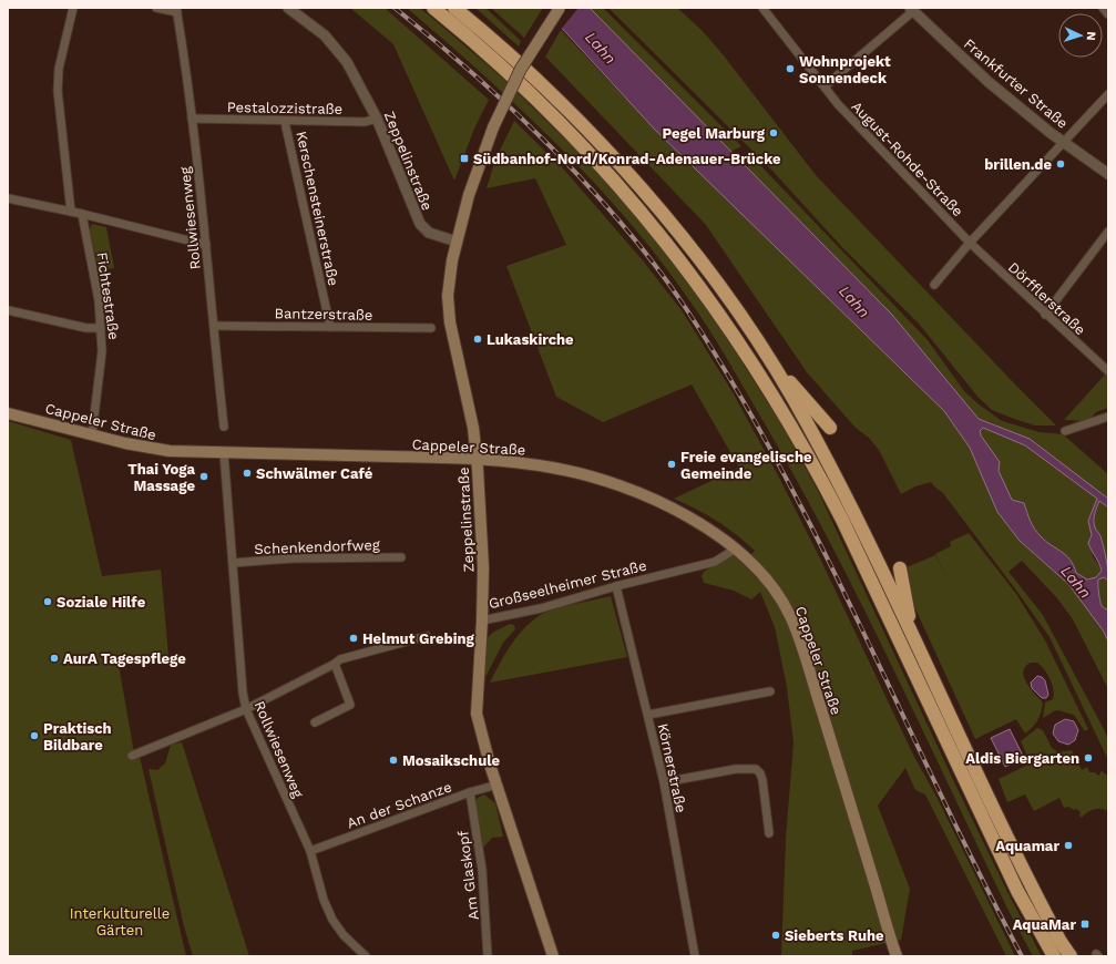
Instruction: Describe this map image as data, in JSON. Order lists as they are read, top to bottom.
{
  "streets": {
    "main road": ["Zeppelinstraße", "Cappeler Straße", "Großseelheimer Straße"],
    "street": [
      "Frankfurter Straße",
      "Pestalozzistraße",
      "August-Rohde-Straße",
      "Kerschensteinerstraße",
      "Rollwiesenweg",
      "Fichtestraße",
      "Dörfflerstraße",
      "Bantzerstraße",
      "Schenkendorfweg",
      "Körnerstraße",
      "An der Schanze",
      "Am Glaskopf"
    ]
  },
  "crossings": [
    ["Pestalozzistraße", "Zeppelinstraße"],
    ["Pestalozzistraße", "Kerschensteinerstraße"],
    ["Pestalozzistraße", "Rollwiesenweg"],
    ["August-Rohde-Straße", "Dörfflerstraße"],
    ["Zeppelinstraße", "Cappeler Straße"],
    ["Zeppelinstraße", "Großseelheimer Straße"],
    ["Kerschensteinerstraße", "Bantzerstraße"],
    ["Rollwiesenweg", "Bantzerstraße"],
    ["Rollwiesenweg", "Cappeler Straße"],
    ["Rollwiesenweg", "Schenkendorfweg"],
    ["Rollwiesenweg", "An der Schanze"],
    ["Fichtestraße", "Cappeler Straße"],
    ["Cappeler Straße", "Großseelheimer Straße"],
    ["Großseelheimer Straße", "Körnerstraße"],
    ["Großseelheimer Straße", "An der Schanze"],
    ["An der Schanze", "Am Glaskopf"]
  ],
  "water": ["Lahn"],
  "parks": ["Interkulturelle Gärten"],
  "places": {
    "other": [
      "Wohnprojekt Sonnendeck",
      "Pegel Marburg",
      "brillen.de",
      "Lukaskirche",
      "Freie evangelische Gemeinde",
      "Schwälmer Café",
      "Thai Yoga Massage",
      "Soziale Hilfe",
      "Helmut Grebing",
      "AurA Tagespflege",
      "Praktisch Bildbare",
      "Aldis Biergarten",
      "Mosaikschule",
      "Aquamar",
      "Sieberts Ruhe"
    ],
    "transit": ["Südbanhof-Nord/Konrad-Adenauer-Brücke", "AquaMar"]
  },
  "north": "right"
}
